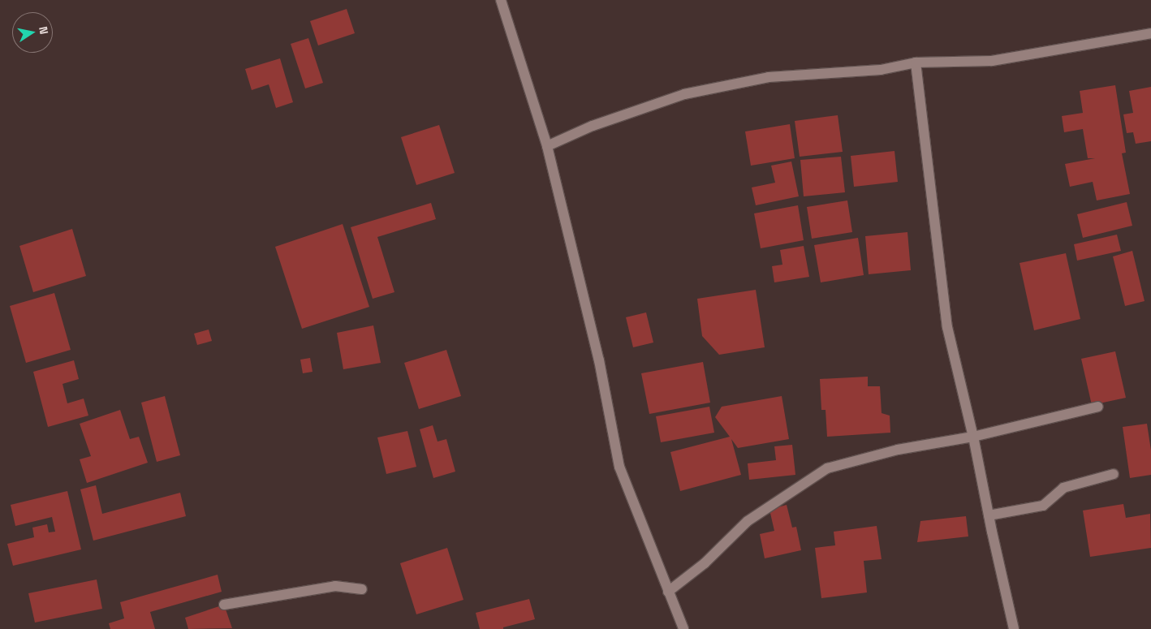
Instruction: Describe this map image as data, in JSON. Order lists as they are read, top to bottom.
{
  "north": "right"
}
